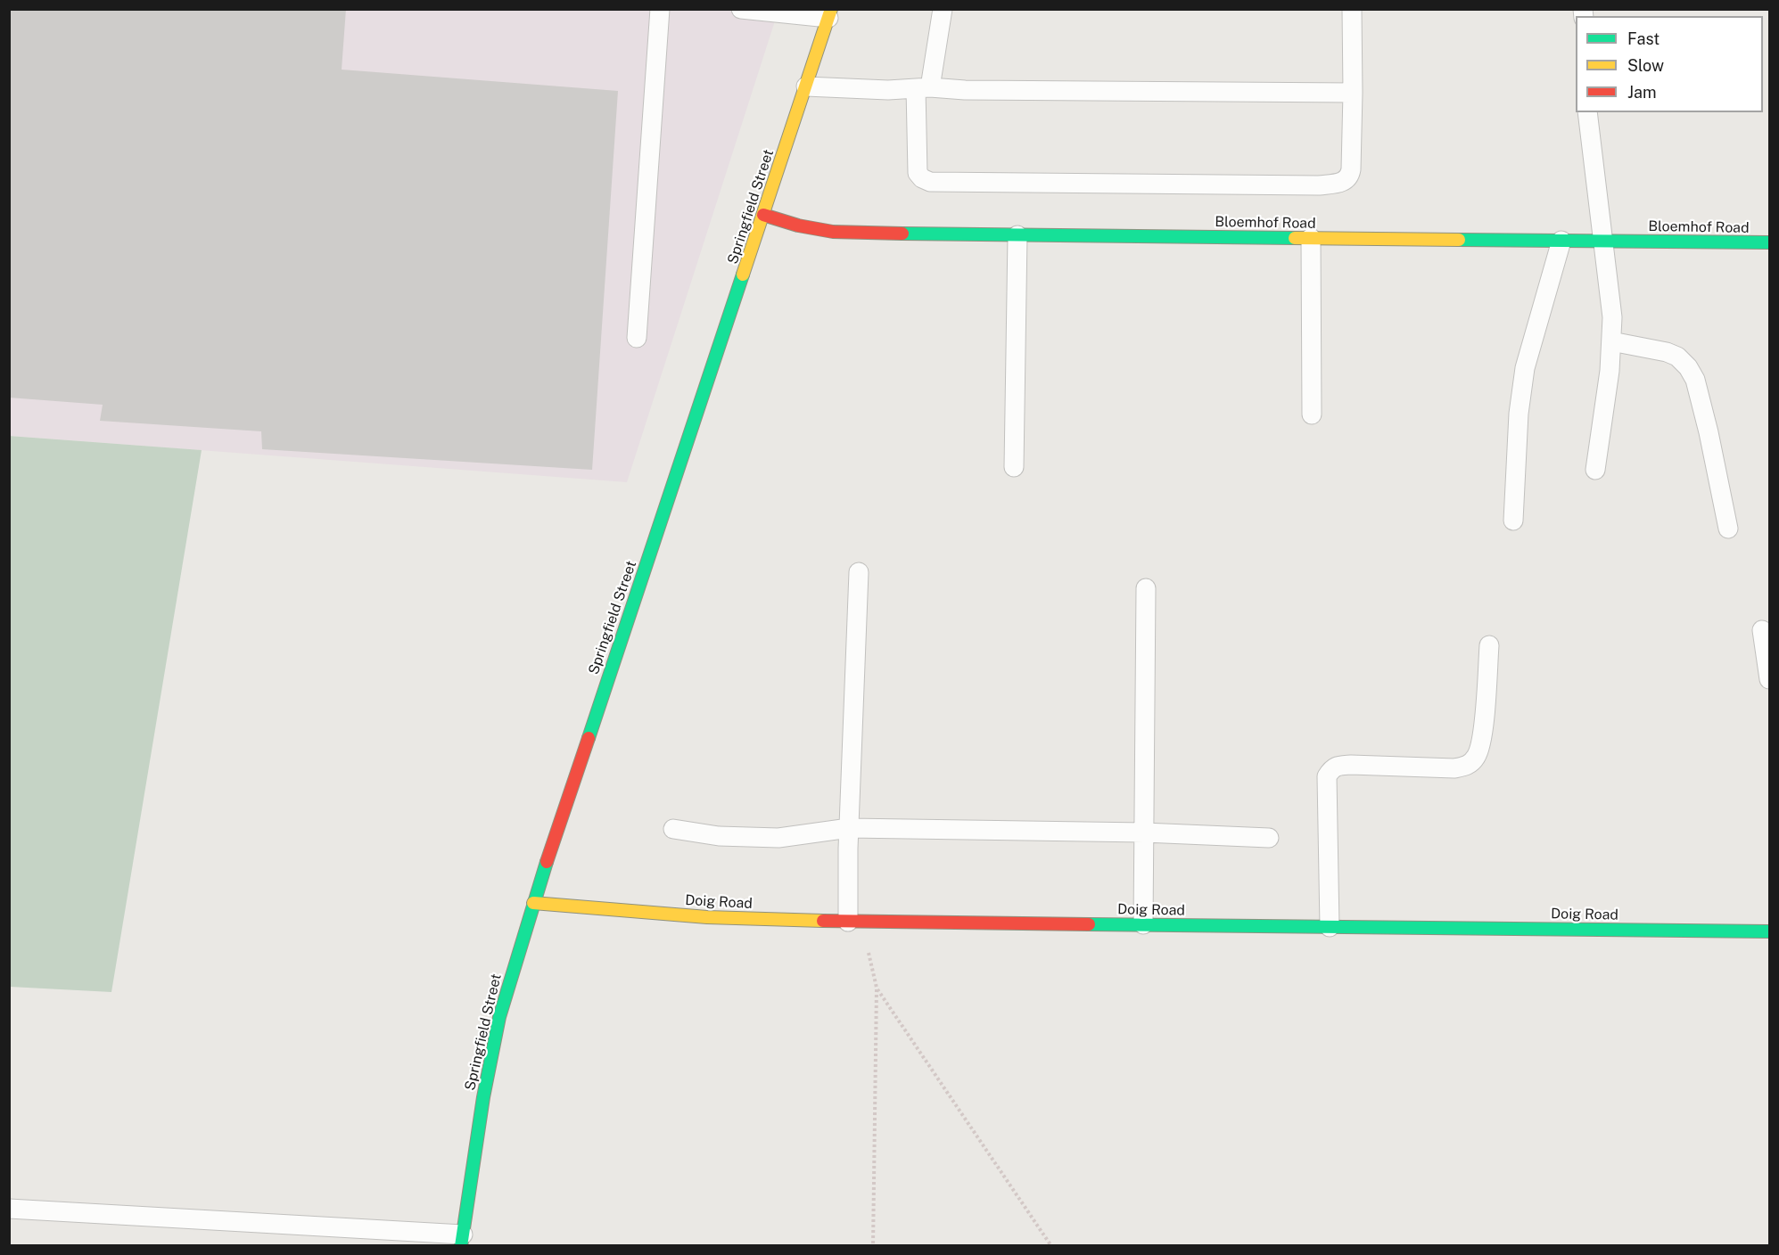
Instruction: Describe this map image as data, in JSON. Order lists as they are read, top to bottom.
{
  "streets": {
    "street": ["Springfield Street", "Bloemhof Road", "Doig Road"]
  },
  "crossings": [
    ["Springfield Street", "Bloemhof Road"],
    ["Springfield Street", "Doig Road"]
  ],
  "legend": ["Fast", "Slow", "Jam"]
}
